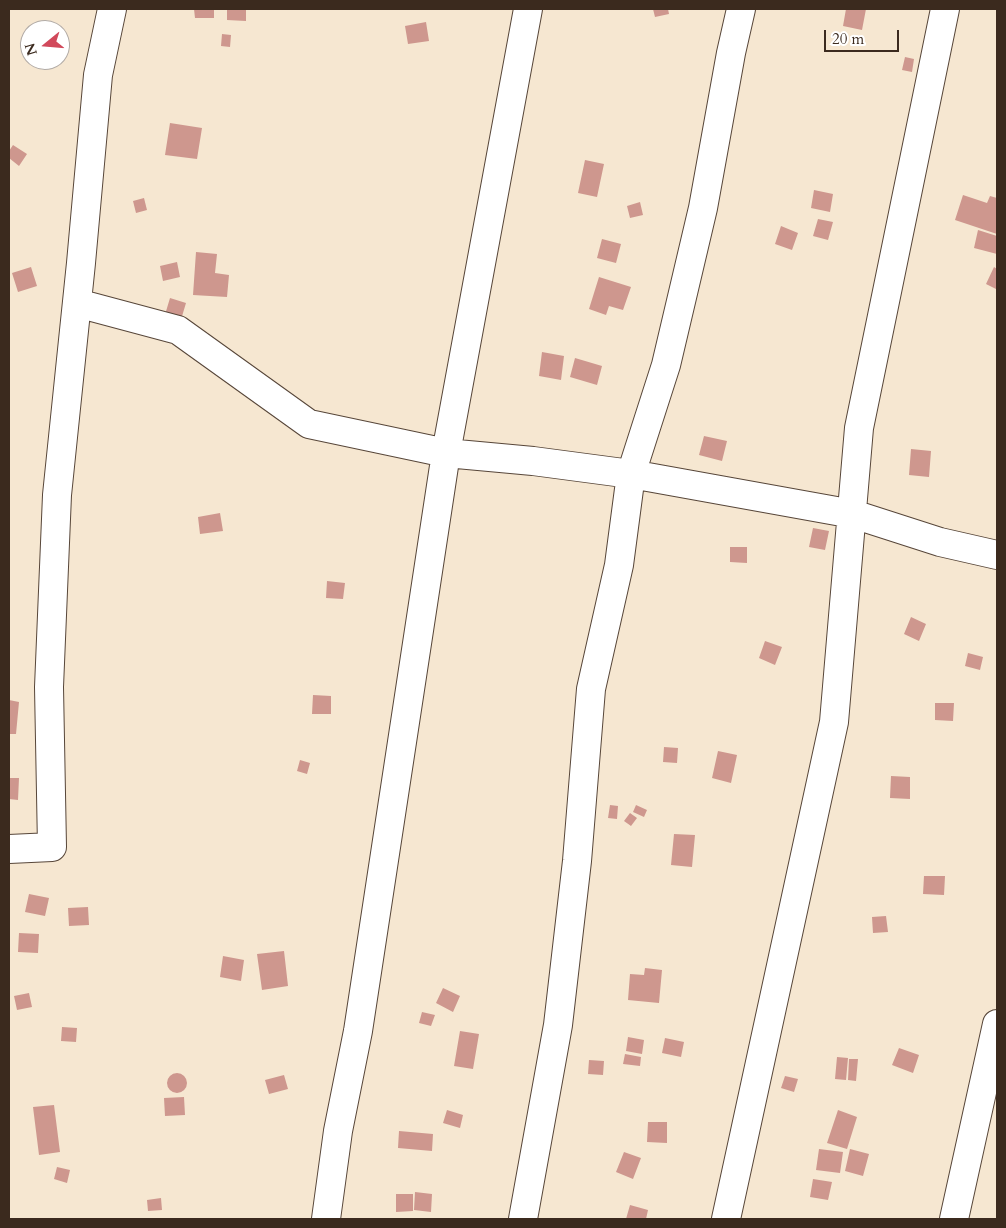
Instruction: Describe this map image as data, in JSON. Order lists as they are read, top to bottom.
{
  "scale_bar": "20 m",
  "north": "left"
}
